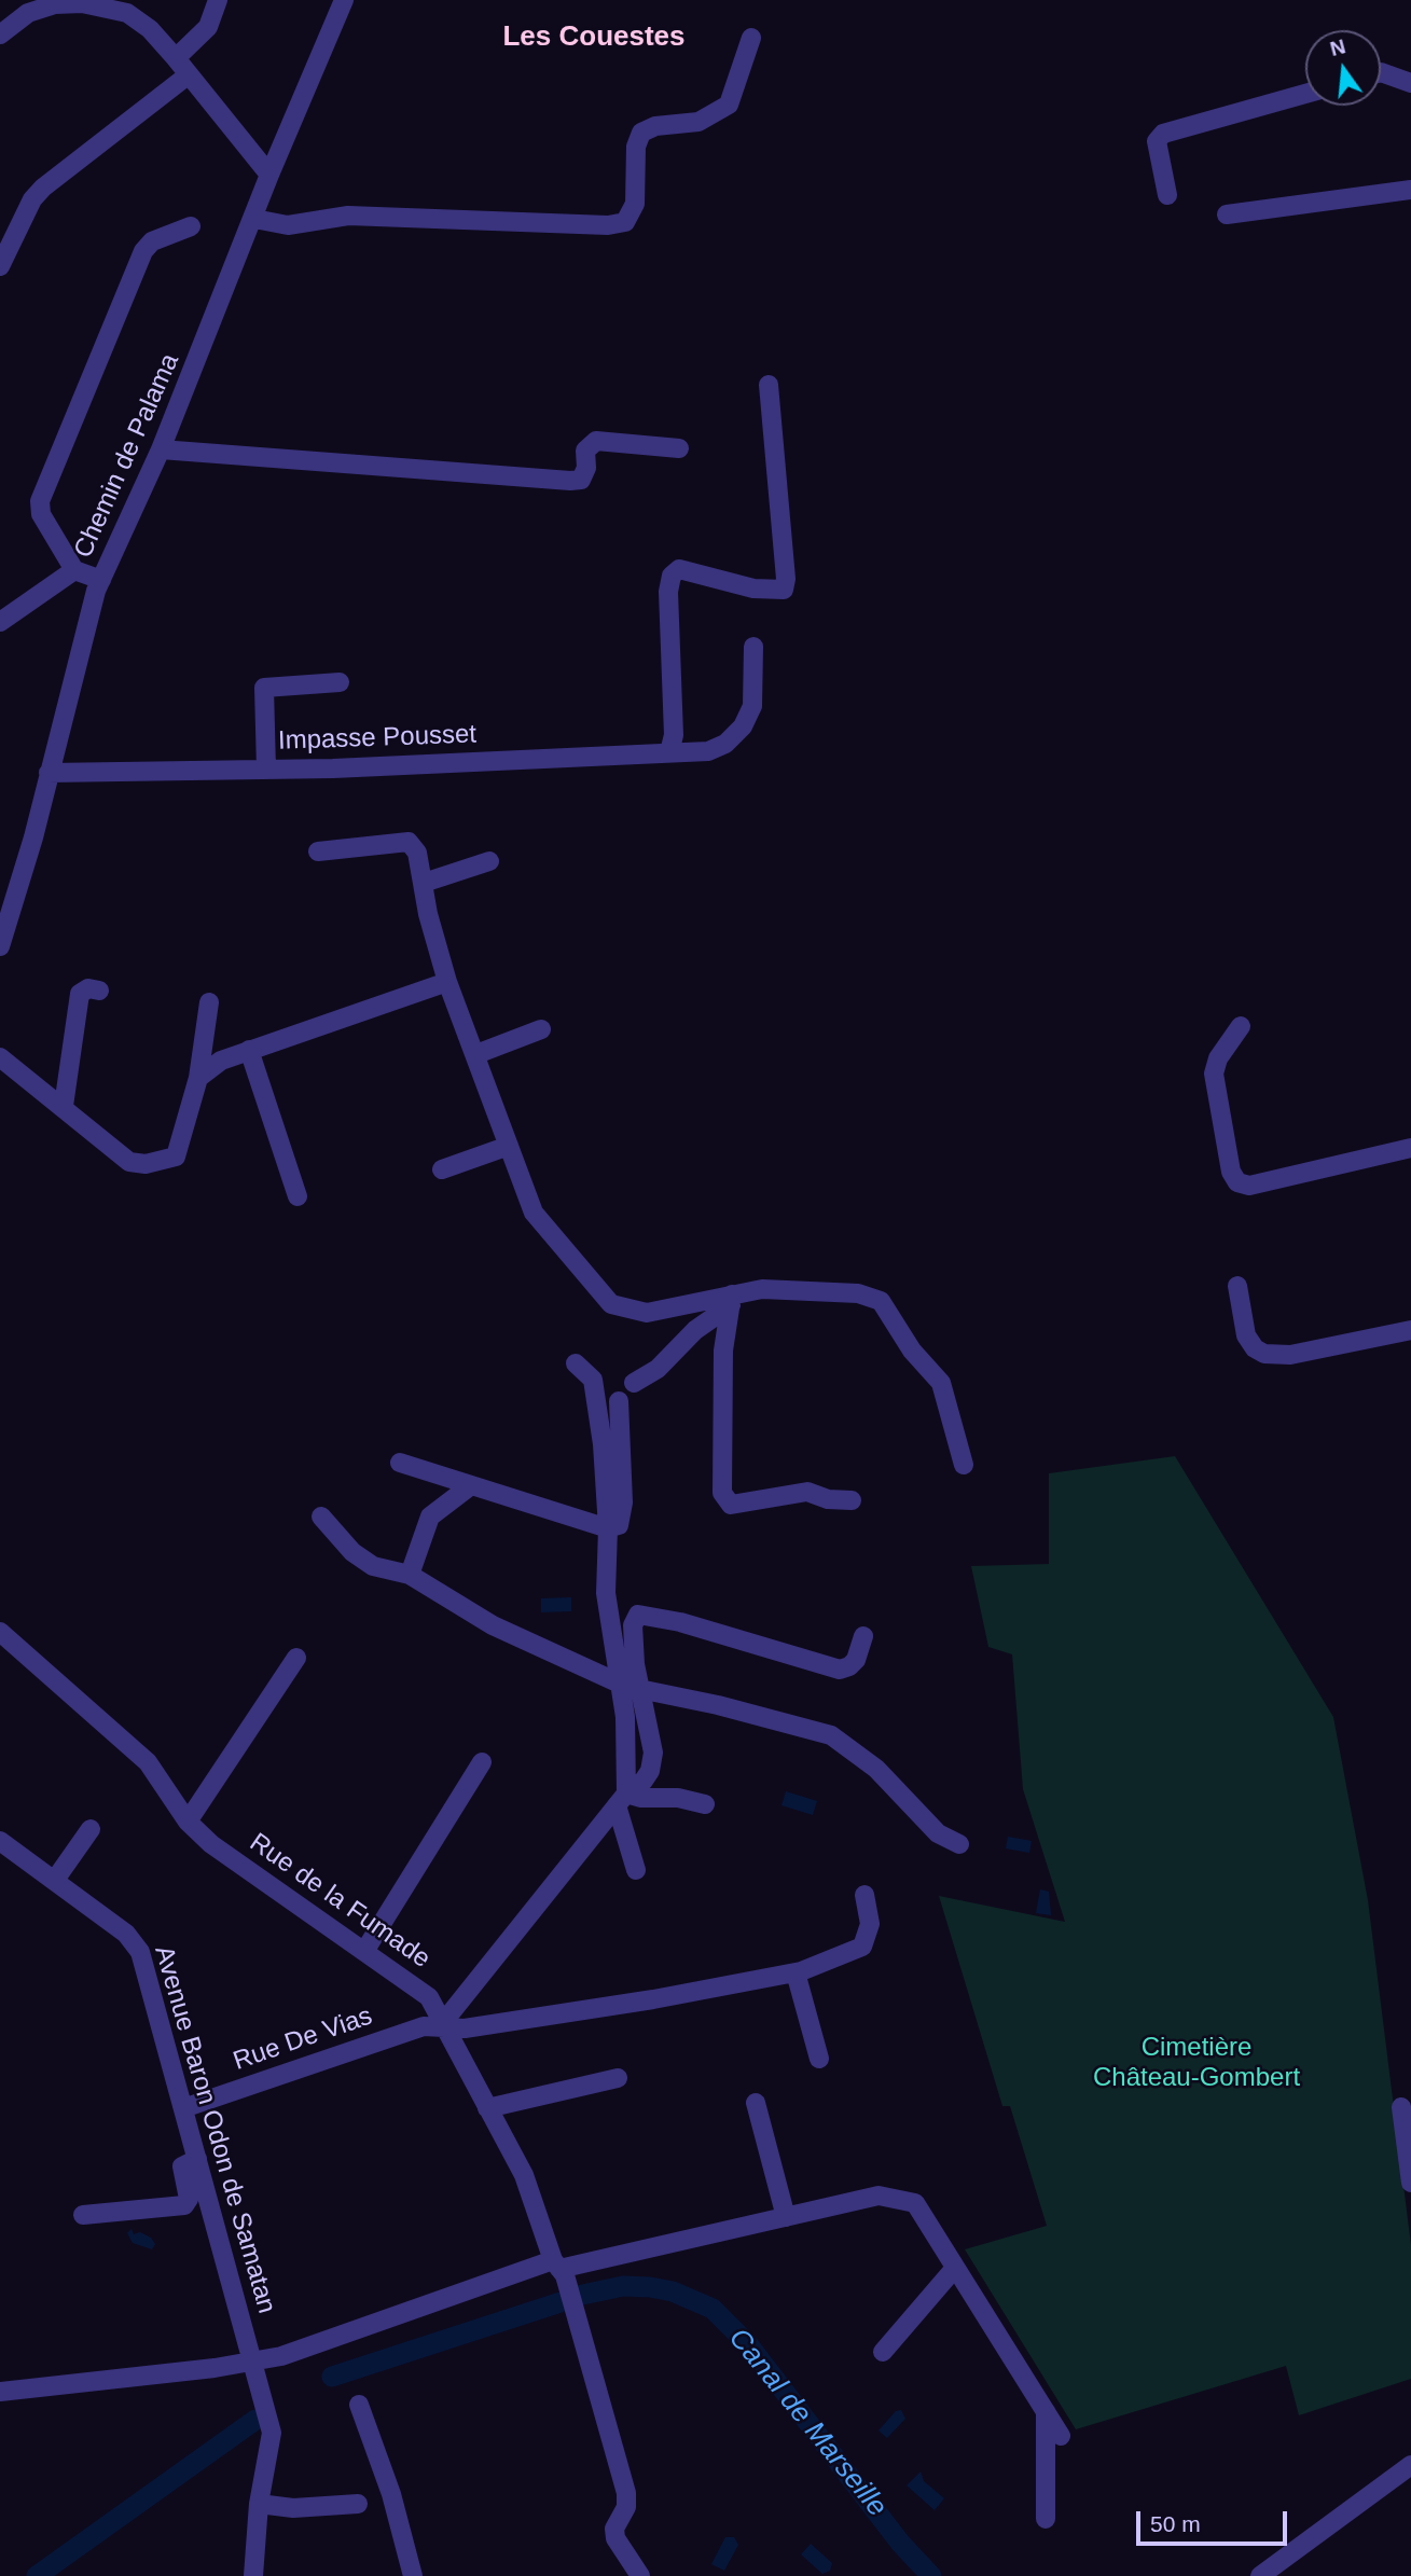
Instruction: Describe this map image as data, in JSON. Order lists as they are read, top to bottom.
{
  "streets": {
    "street": [
      "Chemin de Palama",
      "Impasse Pousset",
      "Rue de la Fumade",
      "Rue De Vias",
      "Avenue Baron Odon de Samatan"
    ]
  },
  "crossings": [
    ["Chemin de Palama", "Impasse Pousset"],
    ["Rue de la Fumade", "Rue De Vias"],
    ["Rue De Vias", "Avenue Baron Odon de Samatan"]
  ],
  "districts": ["Les Couestes"],
  "water": ["Canal de Marseille"],
  "parks": ["Cimetière Château-Gombert"],
  "scale_bar": "50 m",
  "north": "top"
}
